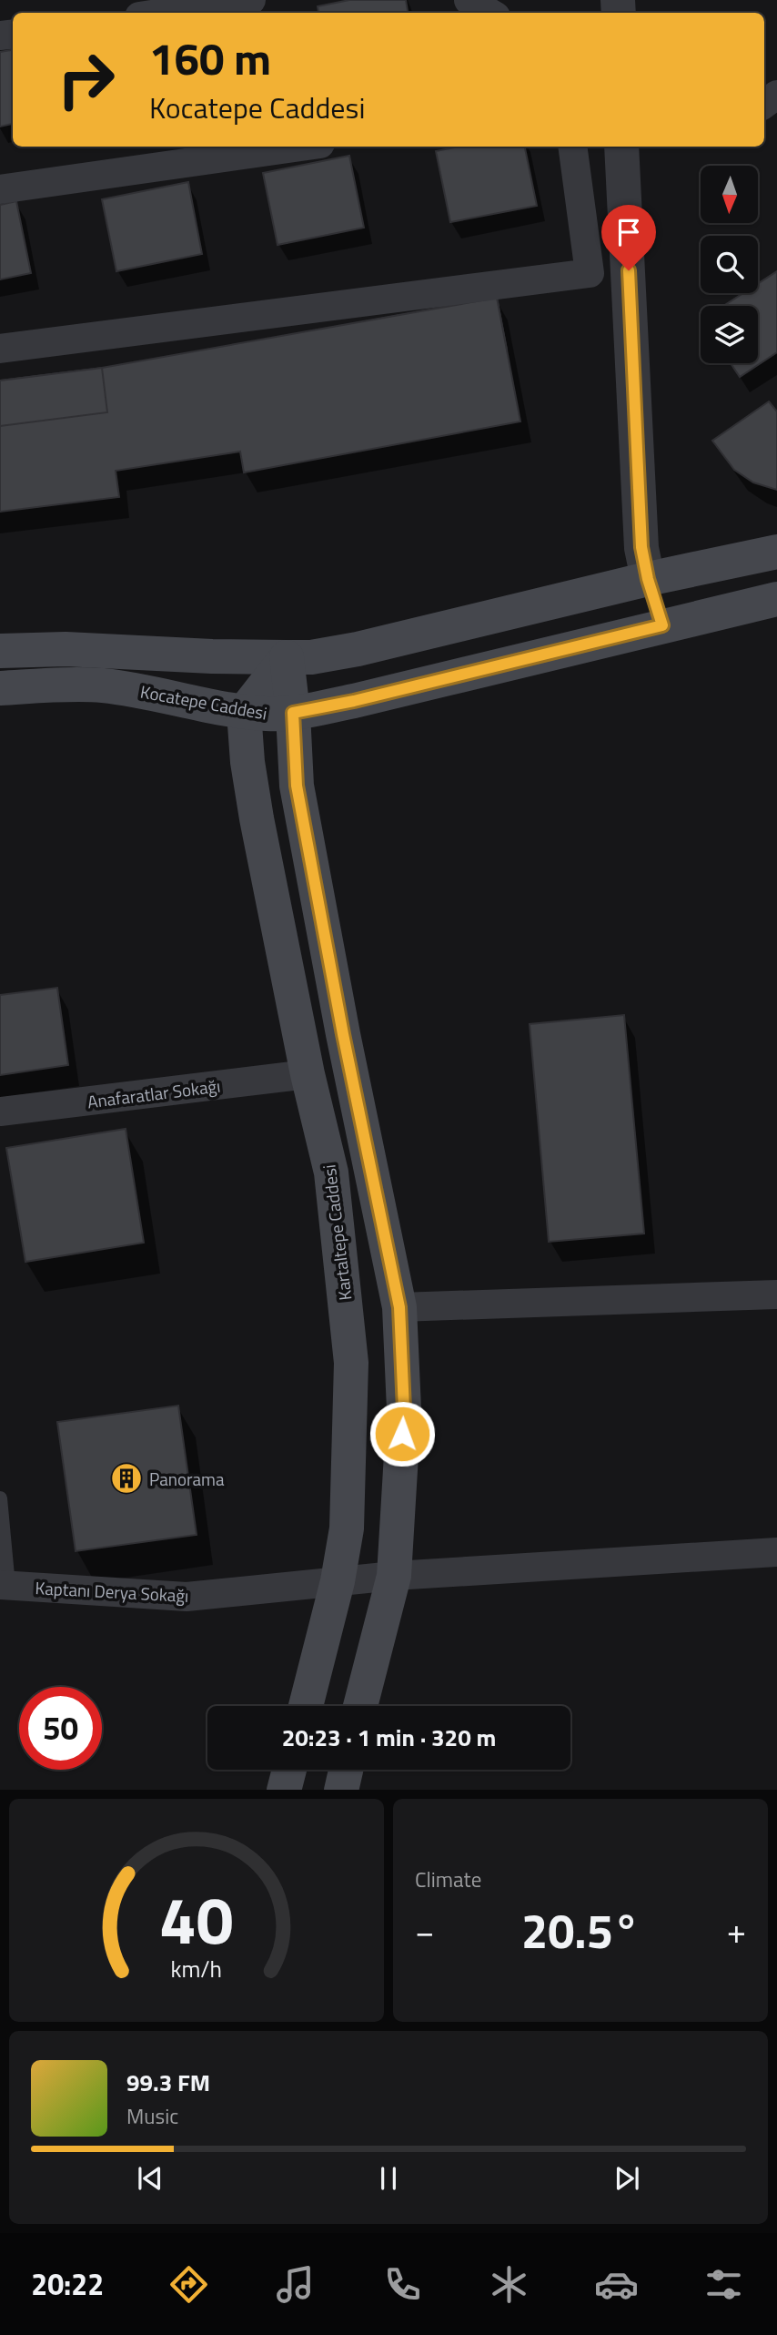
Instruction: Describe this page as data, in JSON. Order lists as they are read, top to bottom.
{
  "streets": {
    "main road": ["Kocatepe Caddesi", "Kartaltepe Caddesi"],
    "street": ["Anafaratlar Sokağı", "Kaptanı Derya Sokağı"]
  },
  "crossings": [
    ["Kocatepe Caddesi", "Kartaltepe Caddesi"],
    ["Anafaratlar Sokağı", "Kartaltepe Caddesi"],
    ["Kartaltepe Caddesi", "Kaptanı Derya Sokağı"]
  ],
  "places": {
    "building": ["Panorama"]
  },
  "north": "bottom",
  "page": {
    "turn": ["160 m", "Kocatepe Caddesi"],
    "limit": "50",
    "trip": "20:23 · 1 min · 320 m",
    "tile": "Climate",
    "heat": ["−", "20.5°", "+"],
    "song": ["99.3 FM", "Music"],
    "tabs": "20:22",
    "gauge": ["40", "km/h"]
  }
}
